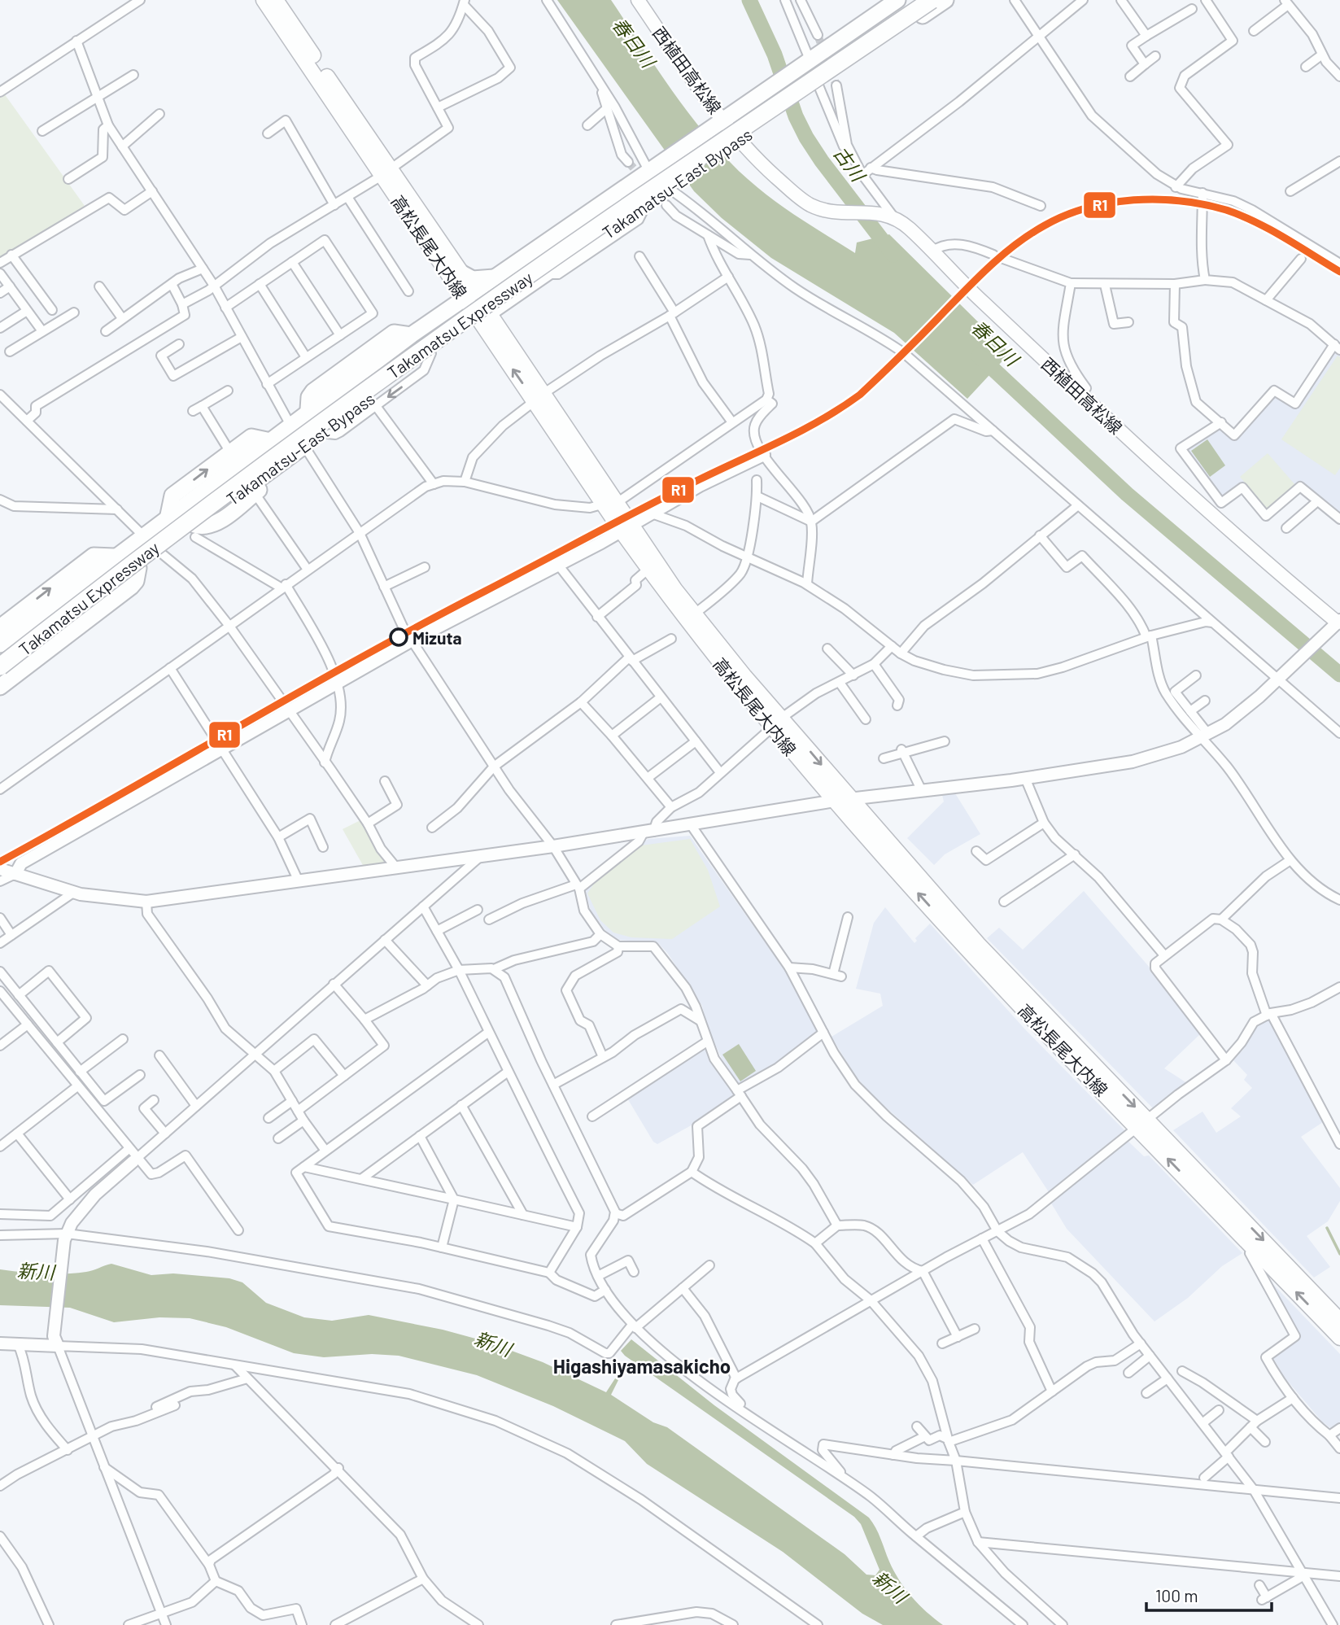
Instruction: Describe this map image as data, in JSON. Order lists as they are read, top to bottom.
{
  "streets": {
    "highway": ["Takamatsu-East Bypass", "Takamatsu Expressway"],
    "main road": ["西植田高松線", "高松長尾大内線"]
  },
  "crossings": [
    ["西植田高松線", "Takamatsu-East Bypass"],
    ["Takamatsu-East Bypass", "高松長尾大内線"]
  ],
  "districts": ["Higashiyamasakicho"],
  "water": ["春日川", "古川", "新川"],
  "places": ["Mizuta"],
  "lines": ["transit line R1"],
  "scale_bar": "100 m"
}
